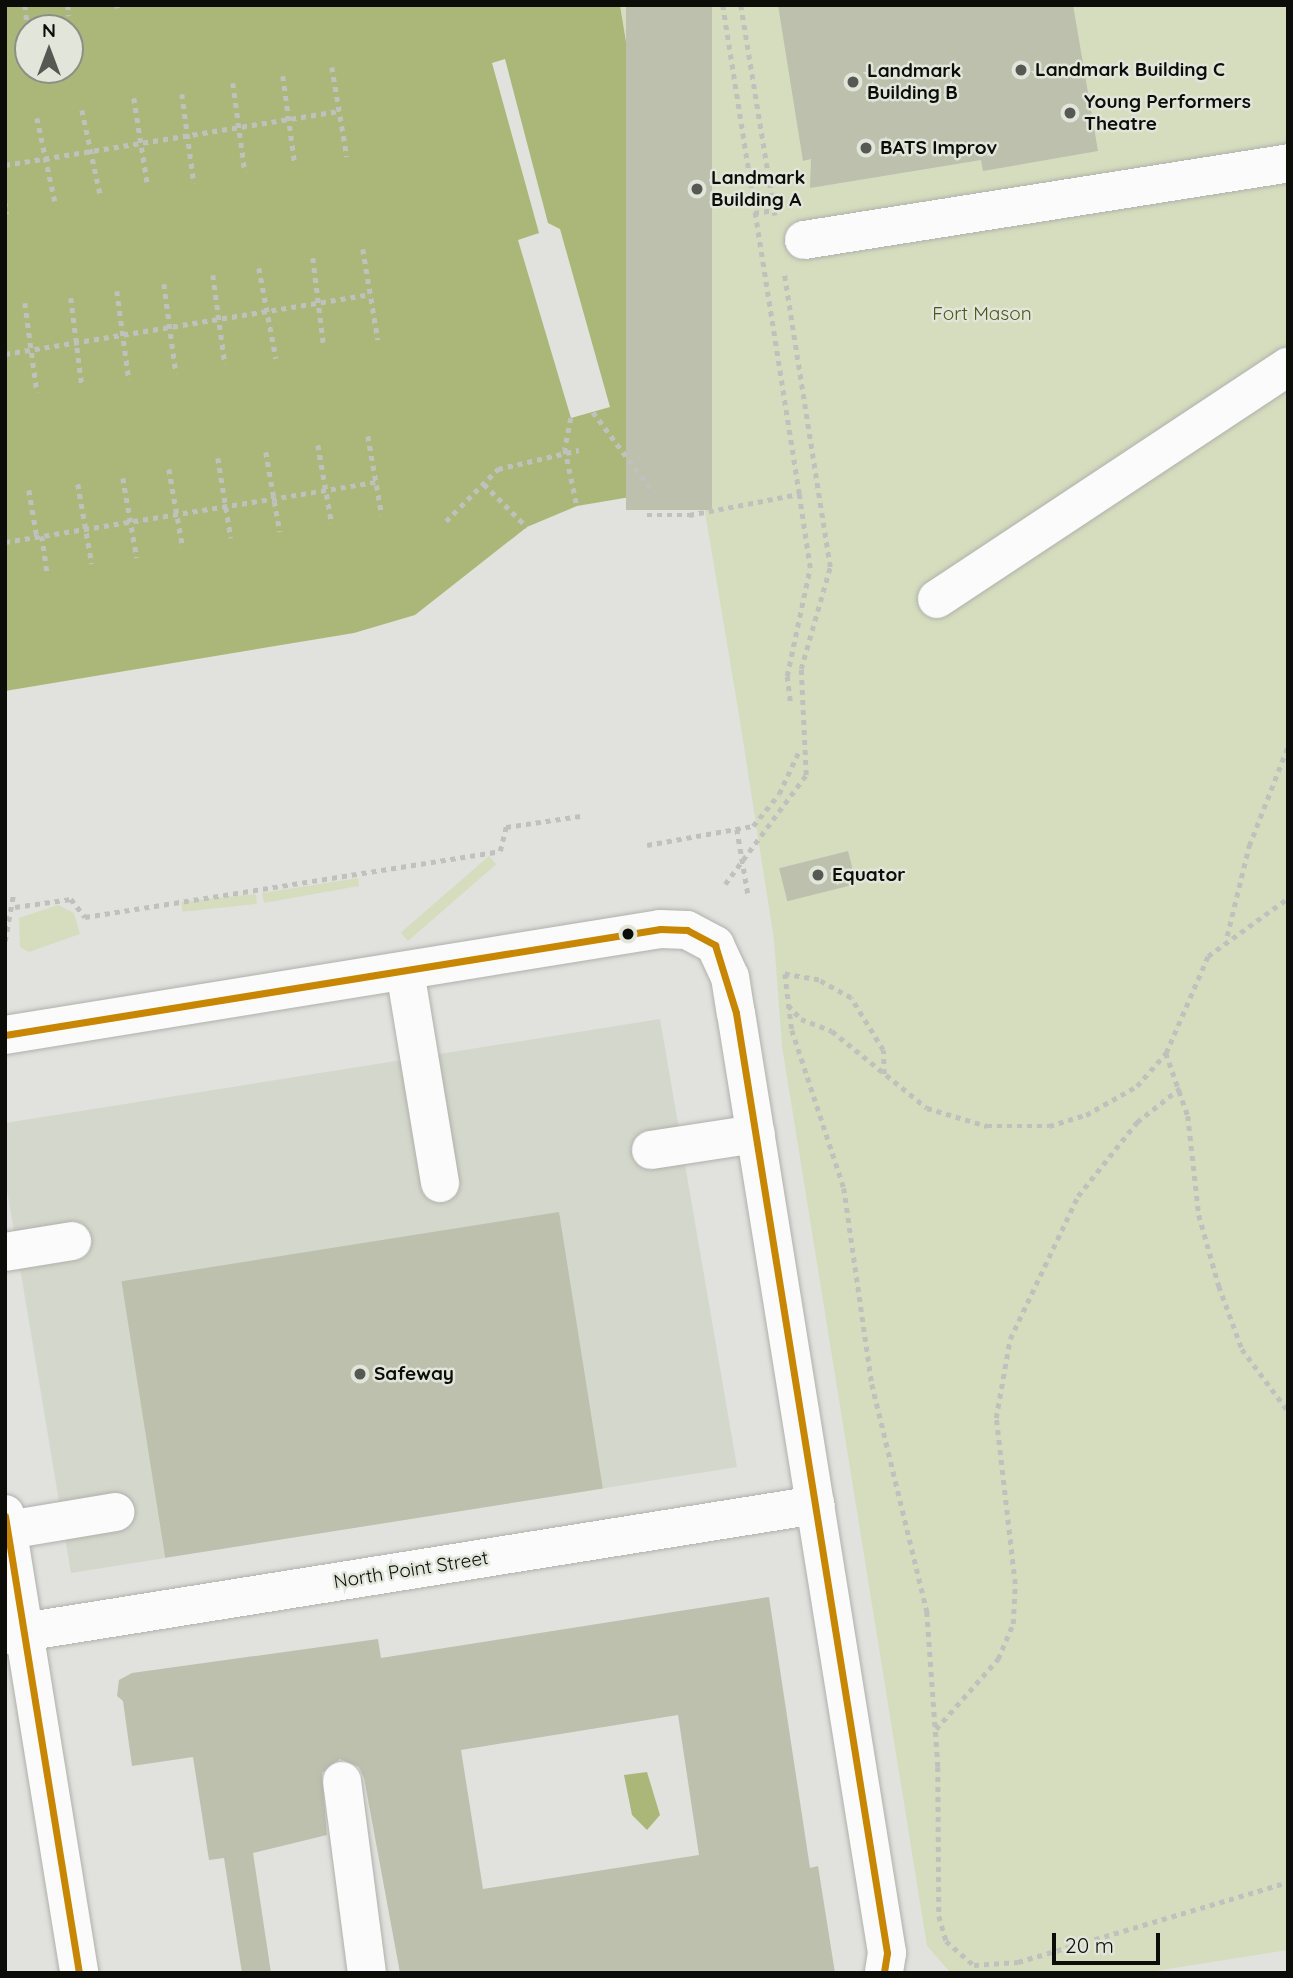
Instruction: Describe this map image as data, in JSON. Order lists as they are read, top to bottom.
{
  "streets": {
    "main road": ["North Point Street"]
  },
  "parks": ["Fort Mason"],
  "places": [
    "Landmark Building C",
    "Landmark Building B",
    "Young Performers Theatre",
    "BATS Improv",
    "Landmark Building A",
    "Equator",
    "Safeway"
  ],
  "scale_bar": "20 m",
  "north": "top"
}
